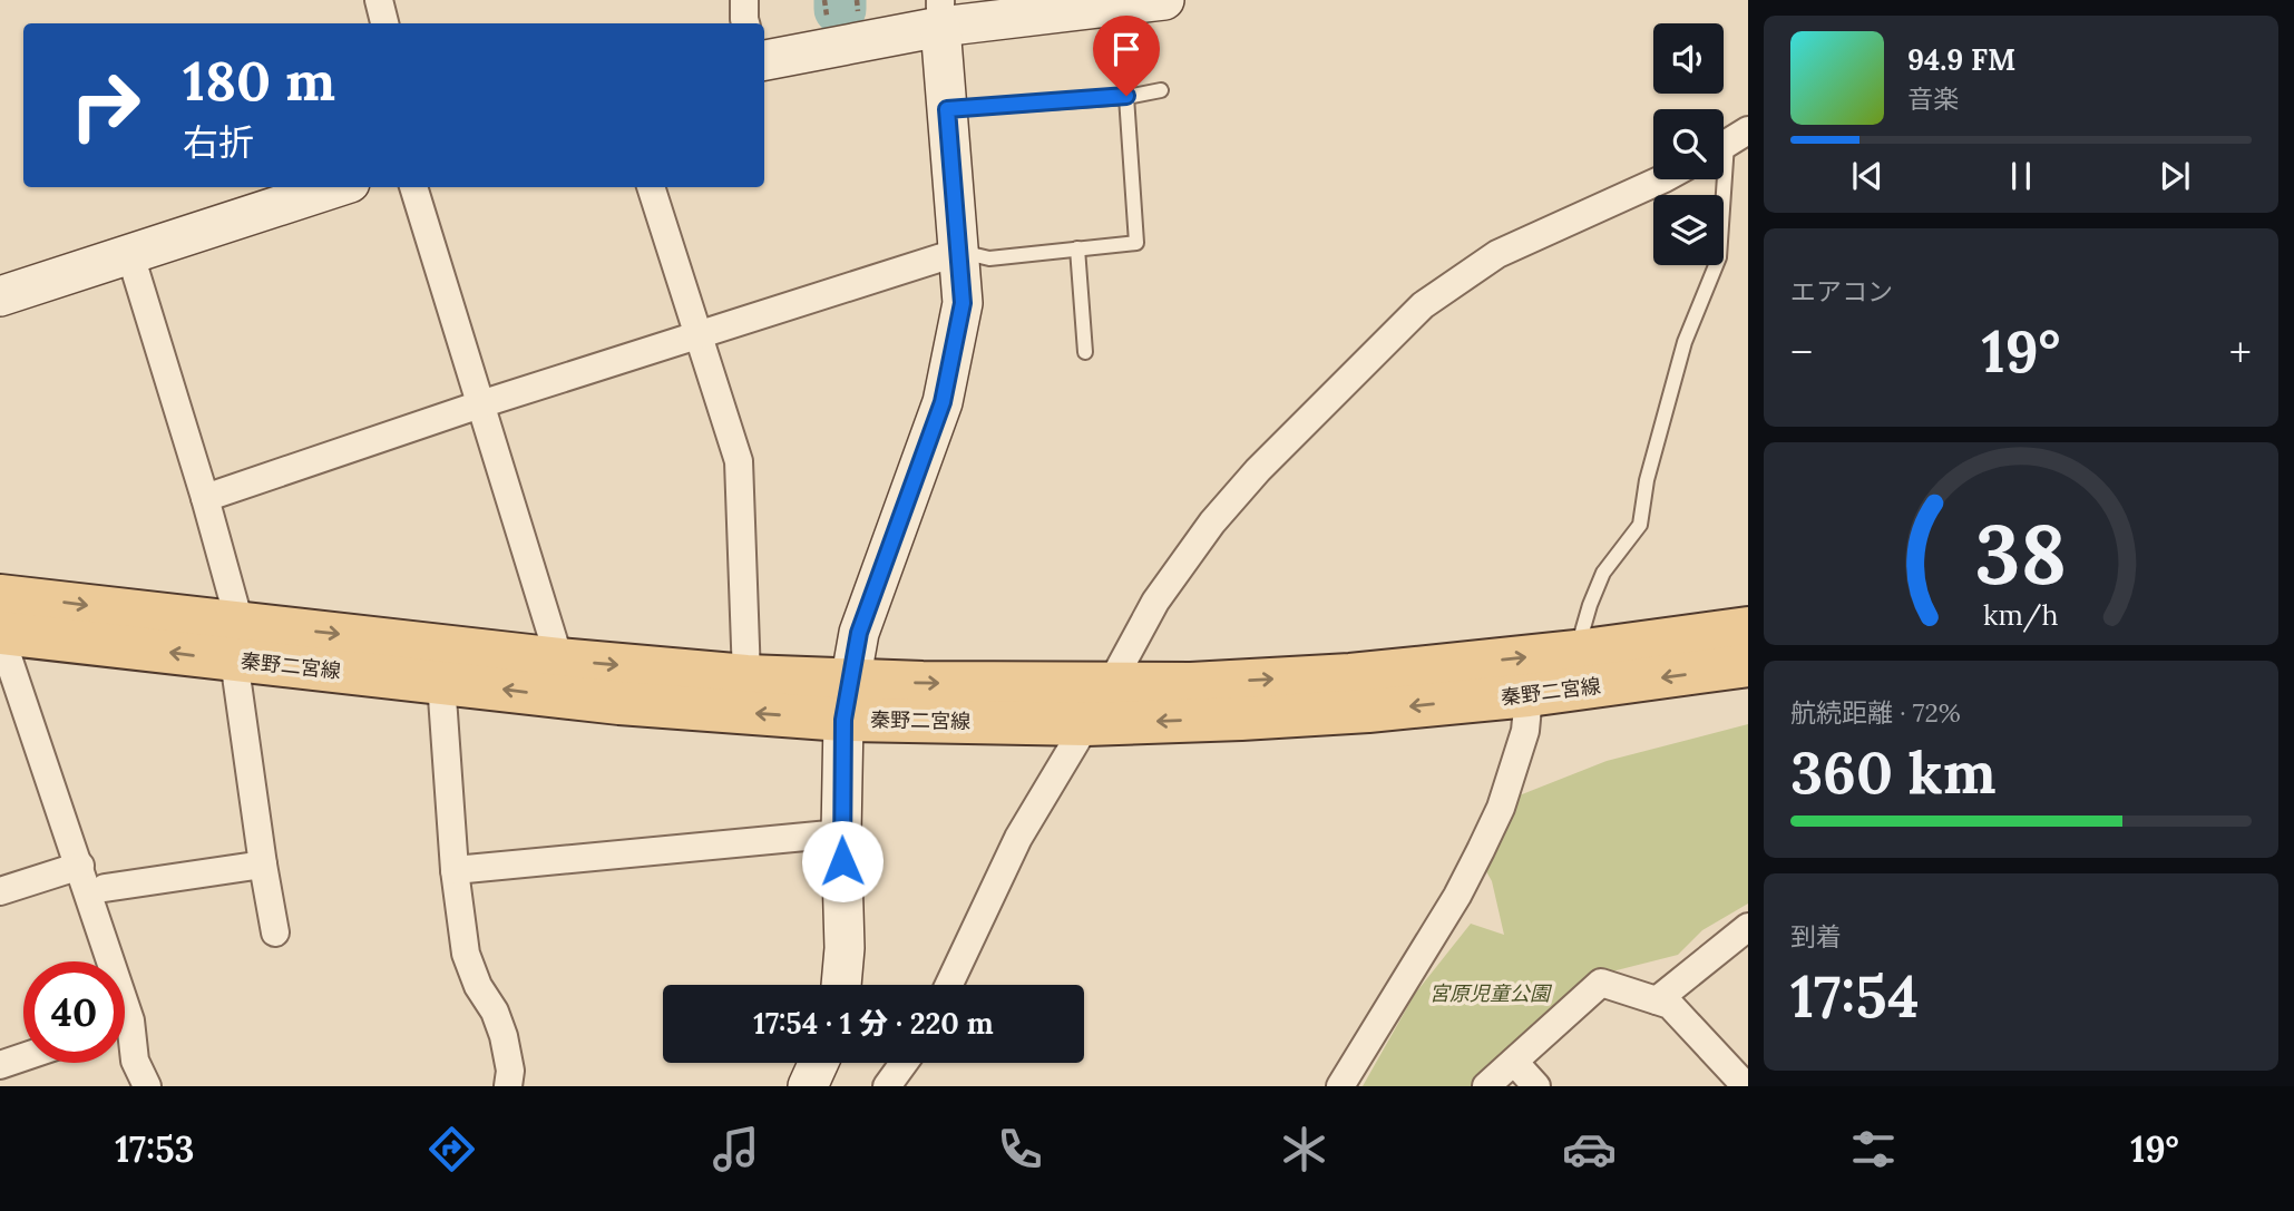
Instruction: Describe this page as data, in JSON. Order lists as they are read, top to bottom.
{
  "streets": {
    "main road": ["秦野二宮線"]
  },
  "parks": ["宮原児童公園"],
  "page": {
    "turn": ["180 m", "右折"],
    "song": ["94.9 FM", "音楽"],
    "tile": [
      "エアコン",
      ["航続距離 · 72%", "360 km"],
      ["到着", "17:54"]
    ],
    "heat": ["−", "19°", "+"],
    "limit": "40",
    "trip": "17:54 · 1 分 · 220 m",
    "tabs": ["17:53", "19°"],
    "gauge": ["38", "km/h"]
  }
}
